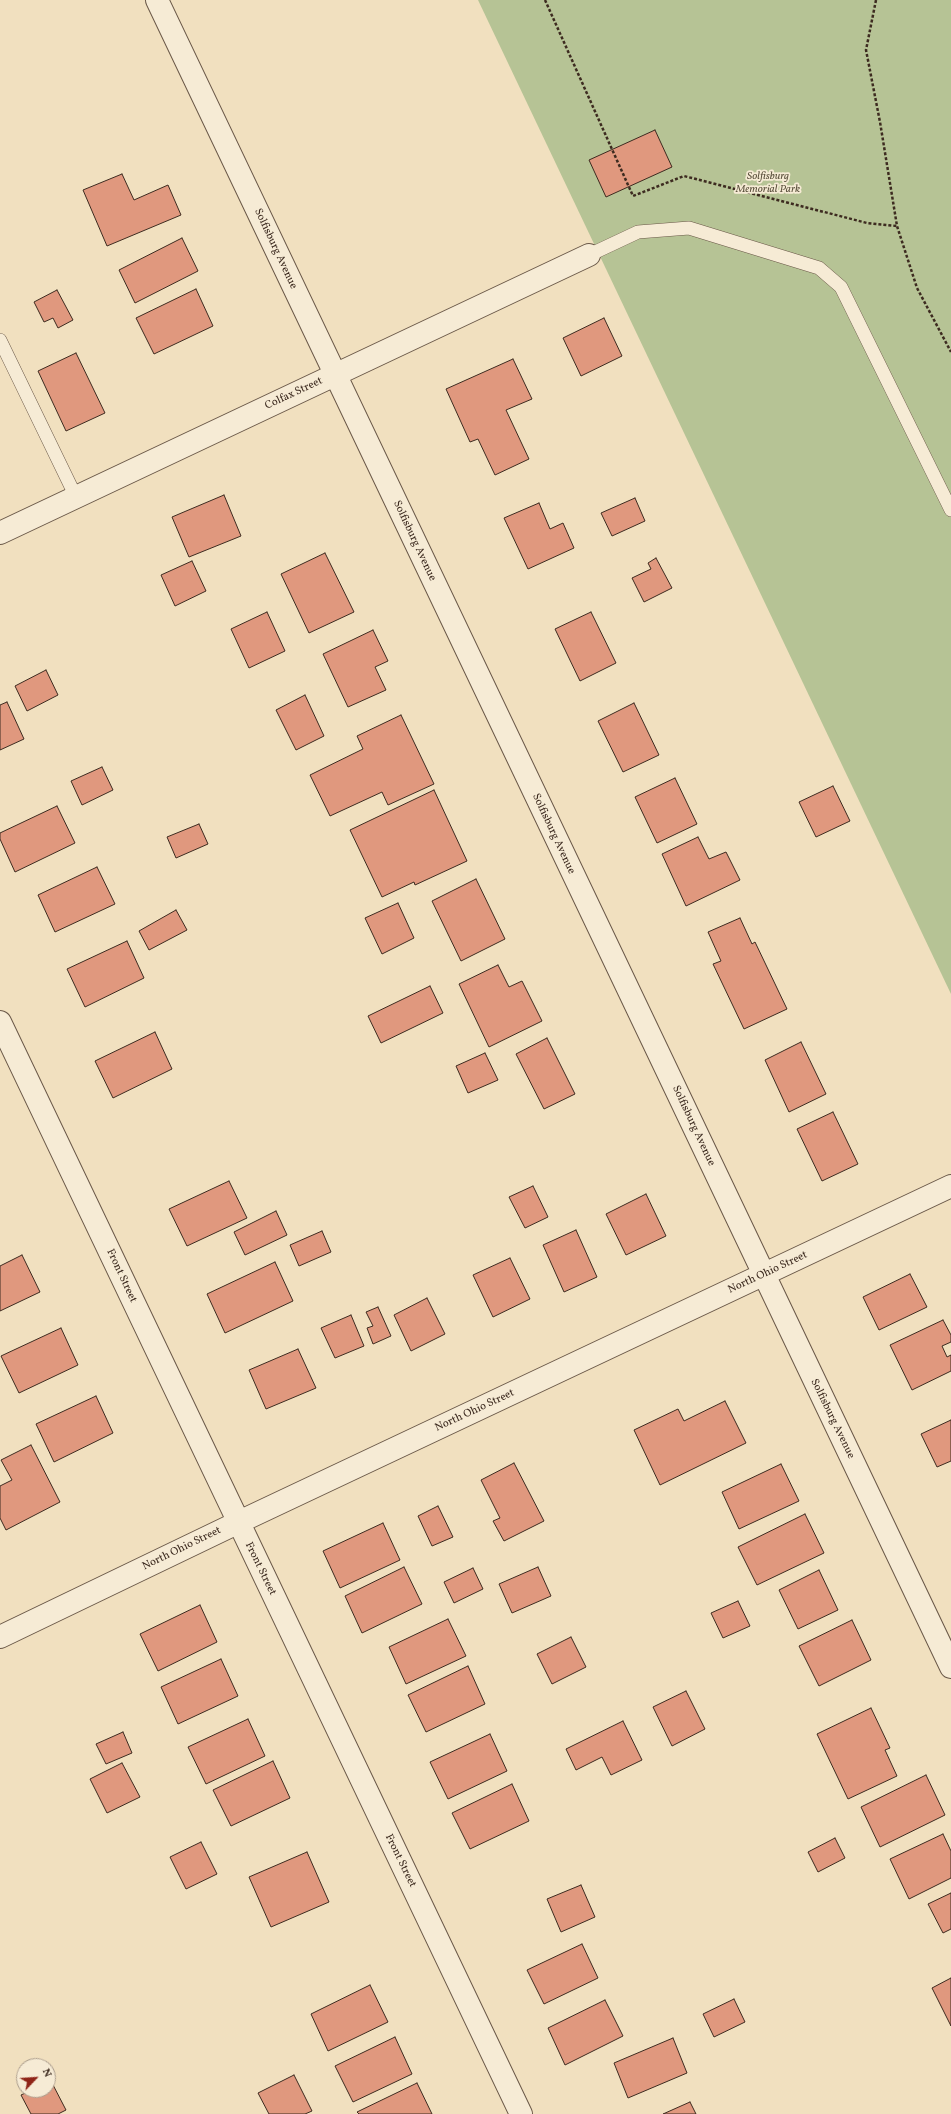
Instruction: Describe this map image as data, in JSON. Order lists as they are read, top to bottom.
{
  "streets": {
    "street": [
      "Solfisburg Avenue",
      "Colfax Street",
      "North Ohio Street",
      "Front Street"
    ]
  },
  "crossings": [
    ["Solfisburg Avenue", "Colfax Street"],
    ["Solfisburg Avenue", "North Ohio Street"],
    ["North Ohio Street", "Front Street"]
  ],
  "parks": ["Solfisburg Memorial Park"],
  "north": "top right"
}
